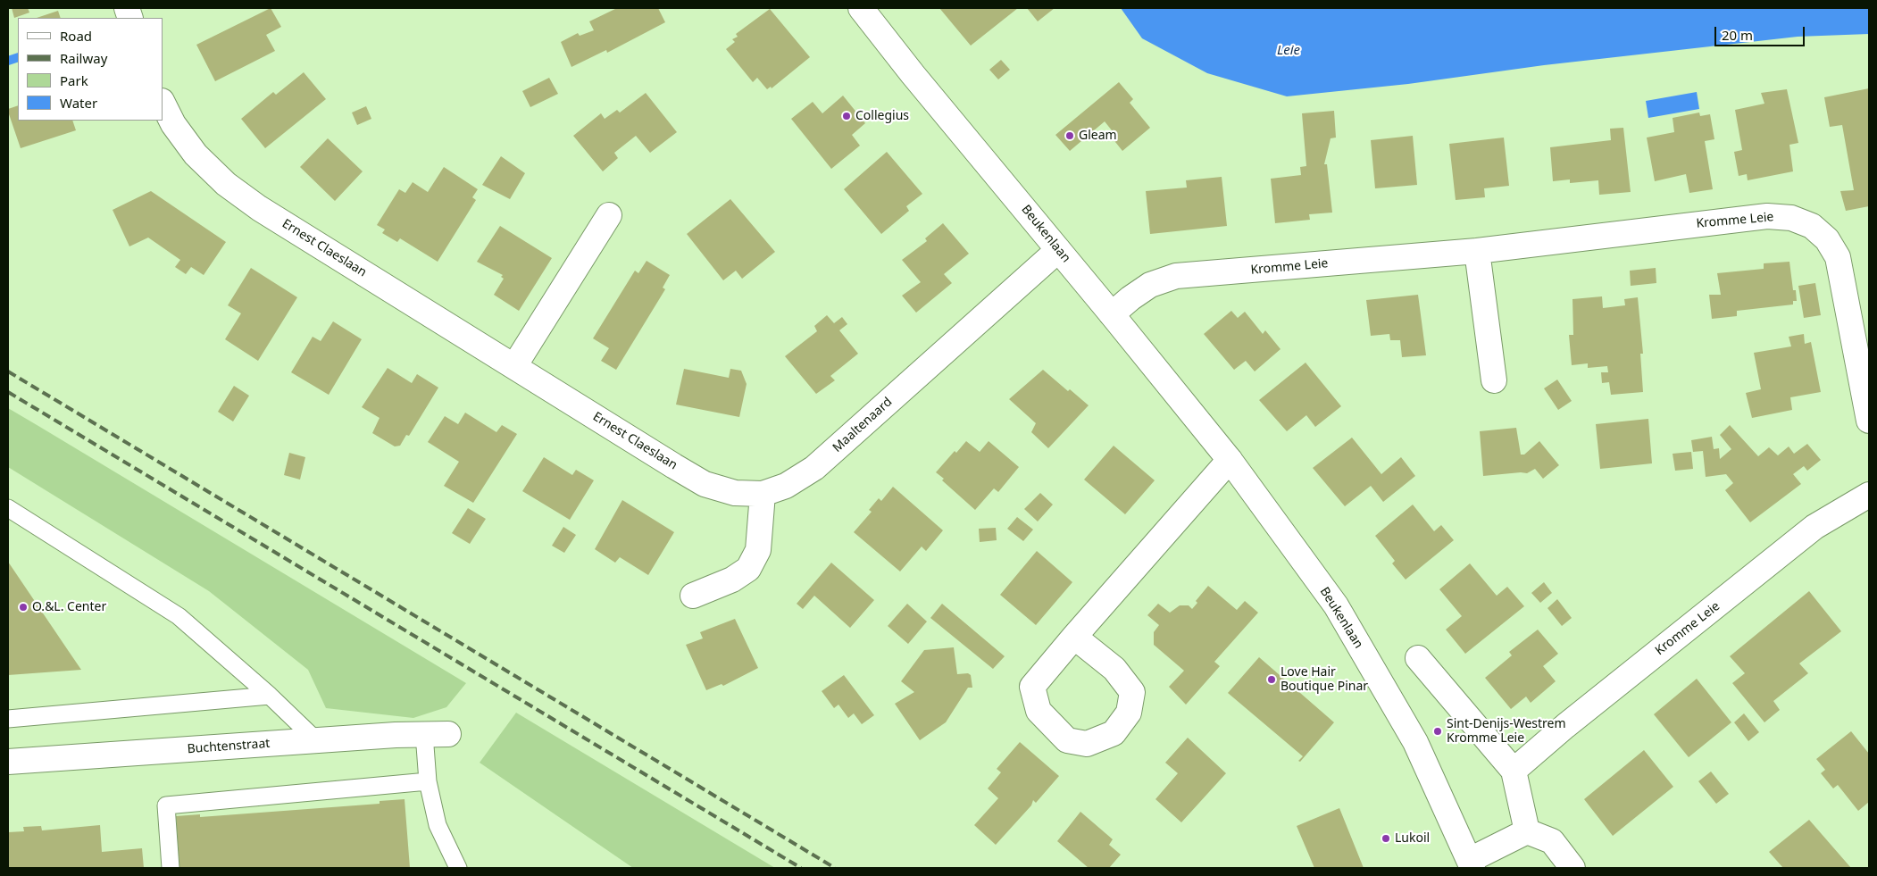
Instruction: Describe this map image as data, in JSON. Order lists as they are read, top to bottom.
{
  "streets": {
    "street": [
      "Kromme Leie",
      "Beukenlaan",
      "Ernest Claeslaan",
      "Maaltenaard",
      "Buchtenstraat"
    ]
  },
  "crossings": [
    ["Kromme Leie", "Beukenlaan"],
    ["Beukenlaan", "Maaltenaard"],
    ["Ernest Claeslaan", "Maaltenaard"]
  ],
  "water": ["Leie"],
  "places": [
    "Collegius",
    "Gleam",
    "O.&L. Center",
    "Love Hair Boutique Pinar",
    "Sint-Denijs-Westrem Kromme Leie",
    "Lukoil"
  ],
  "legend": [
    "Road",
    "Railway",
    "Park",
    "Water"
  ],
  "scale_bar": "20 m"
}
